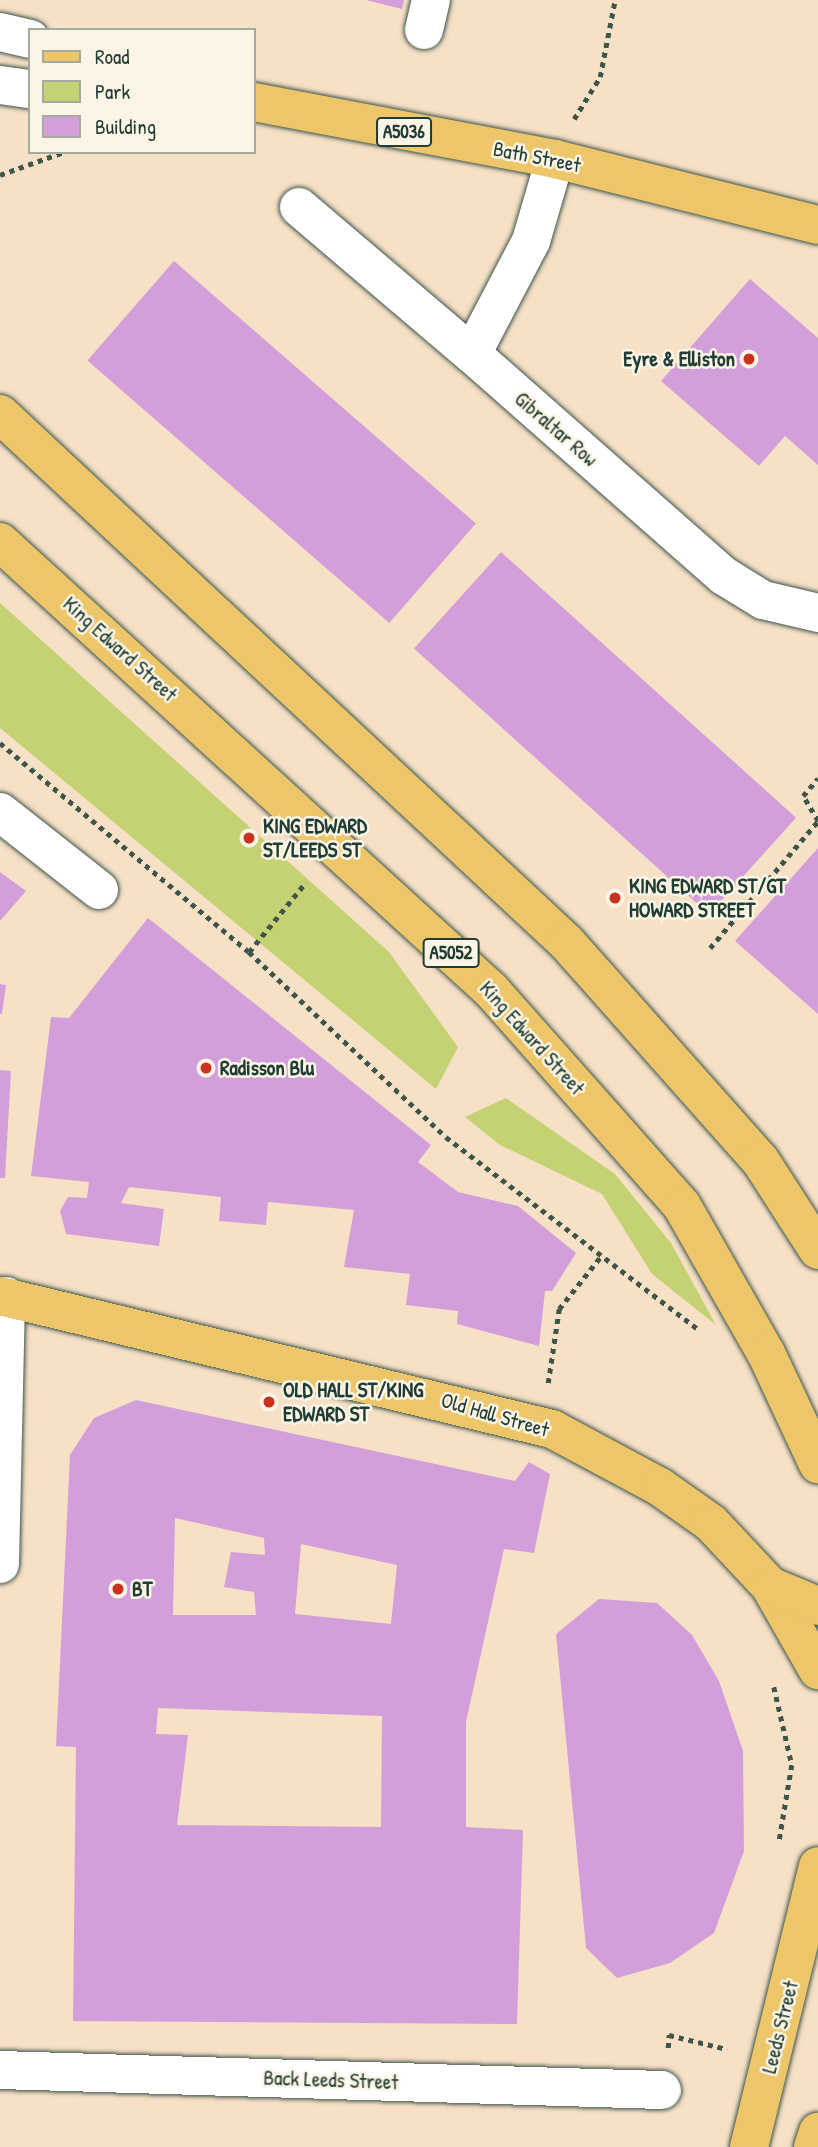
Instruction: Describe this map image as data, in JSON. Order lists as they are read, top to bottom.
{
  "streets": {
    "main road": [
      "A5036",
      "Bath Street",
      "King Edward Street",
      "A5052",
      "Old Hall Street",
      "Leeds Street"
    ],
    "street": ["Gibraltar Row", "Back Leeds Street"]
  },
  "places": [
    "Eyre & Elliston",
    "KING EDWARD ST/LEEDS ST",
    "KING EDWARD ST/GT HOWARD STREET",
    "Radisson Blu",
    "OLD HALL ST/KING EDWARD ST",
    "BT"
  ],
  "legend": ["Road", "Park", "Building"]
}
